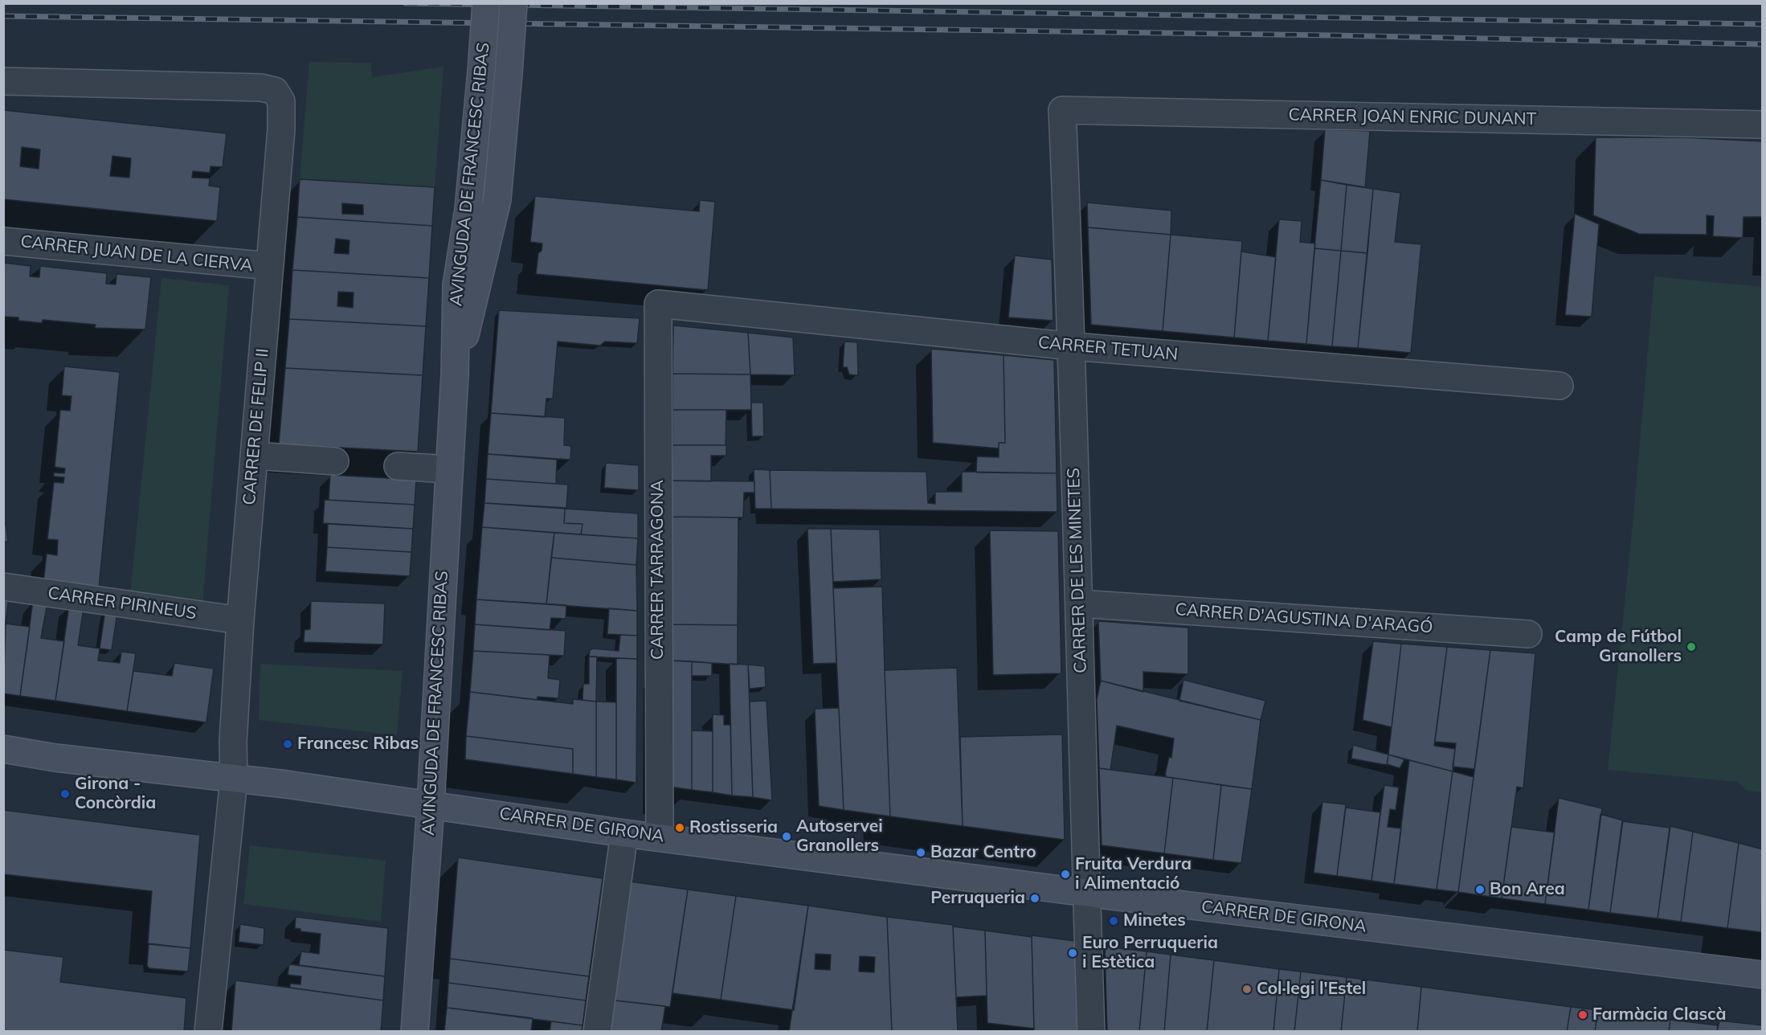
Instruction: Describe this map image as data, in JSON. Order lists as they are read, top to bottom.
{
  "streets": {
    "street": [
      "CARRER JOAN ENRIC DUNANT",
      "AVINGUDA DE FRANCESC RIBAS",
      "CARRER JUAN DE LA CIERVA",
      "CARRER TETUAN",
      "CARRER DE FELIP II",
      "CARRER TARRAGONA",
      "CARRER DE LES MINETES",
      "CARRER PIRINEUS",
      "CARRER D'AGUSTINA D'ARAGÓ",
      "CARRER DE GIRONA"
    ]
  },
  "crossings": [
    ["CARRER JOAN ENRIC DUNANT", "CARRER DE LES MINETES"],
    ["AVINGUDA DE FRANCESC RIBAS", "CARRER DE GIRONA"],
    ["CARRER JUAN DE LA CIERVA", "CARRER DE FELIP II"],
    ["CARRER TETUAN", "CARRER TARRAGONA"],
    ["CARRER TETUAN", "CARRER DE LES MINETES"],
    ["CARRER DE FELIP II", "CARRER PIRINEUS"],
    ["CARRER DE FELIP II", "CARRER DE GIRONA"],
    ["CARRER TARRAGONA", "CARRER DE GIRONA"],
    ["CARRER DE LES MINETES", "CARRER D'AGUSTINA D'ARAGÓ"],
    ["CARRER DE LES MINETES", "CARRER DE GIRONA"]
  ],
  "places": [
    "Camp de Fútbol Granollers",
    "Francesc Ribas",
    "Girona - Concòrdia",
    "Rostisseria",
    "Autoservei Granollers",
    "Bazar Centro",
    "Fruita Verdura i Alimentació",
    "Bon Area",
    "Perruqueria",
    "Minetes",
    "Euro Perruqueria i Estètica",
    "Col·legi l'Estel",
    "Farmàcia Clascà"
  ]
}
